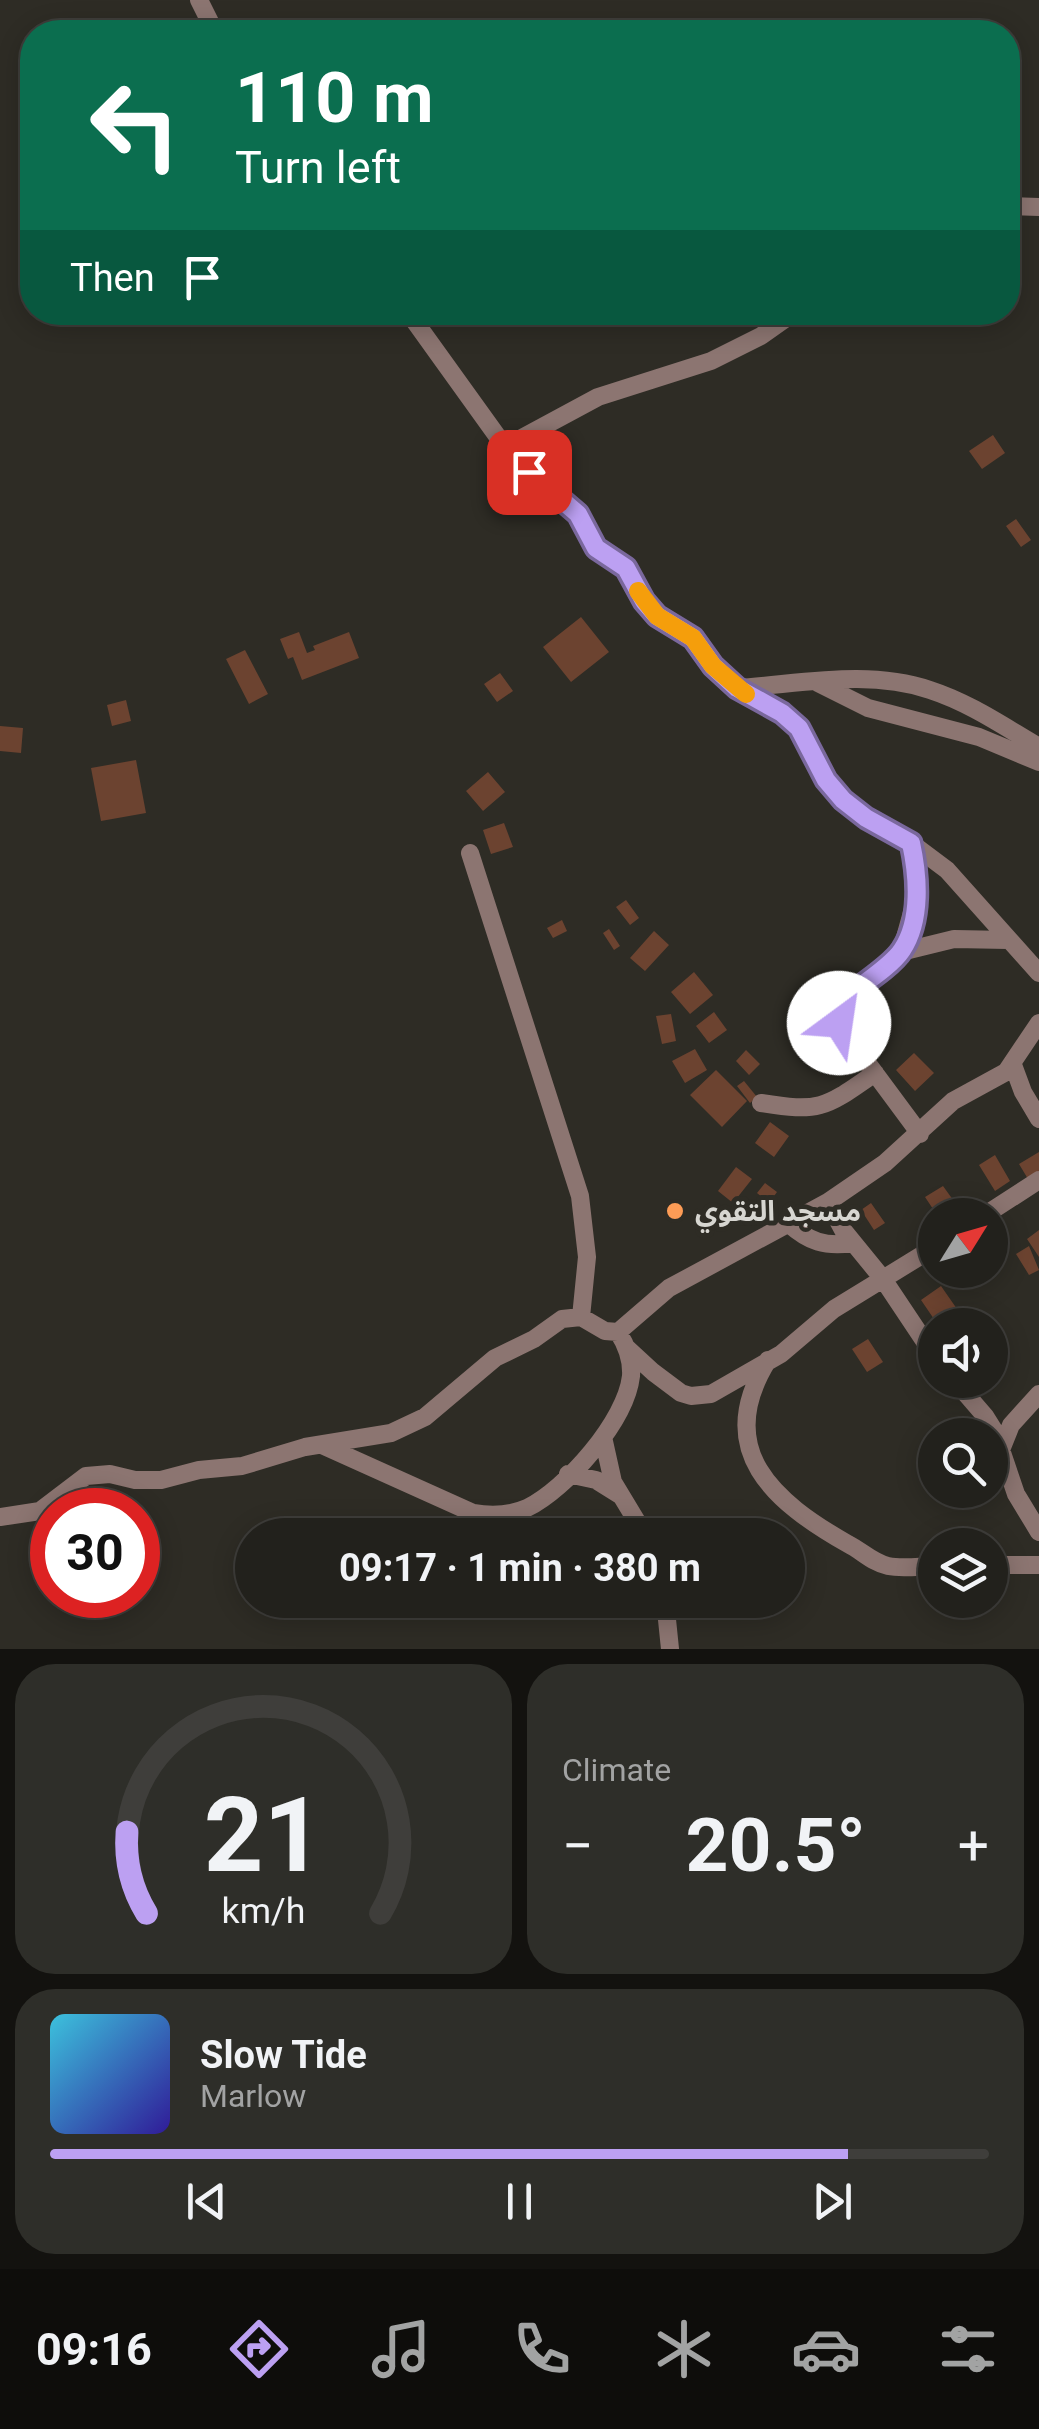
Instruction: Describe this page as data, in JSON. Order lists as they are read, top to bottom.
{
  "places": ["مسجد التقوي"],
  "north": "top right",
  "page": {
    "turn": ["110 m", "Turn left"],
    "then": "Then",
    "limit": "30",
    "trip": "09:17 · 1 min · 380 m",
    "tile": "Climate",
    "heat": ["−", "20.5°", "+"],
    "song": ["Slow Tide", "Marlow"],
    "tabs": "09:16",
    "gauge": ["21", "km/h"]
  }
}
